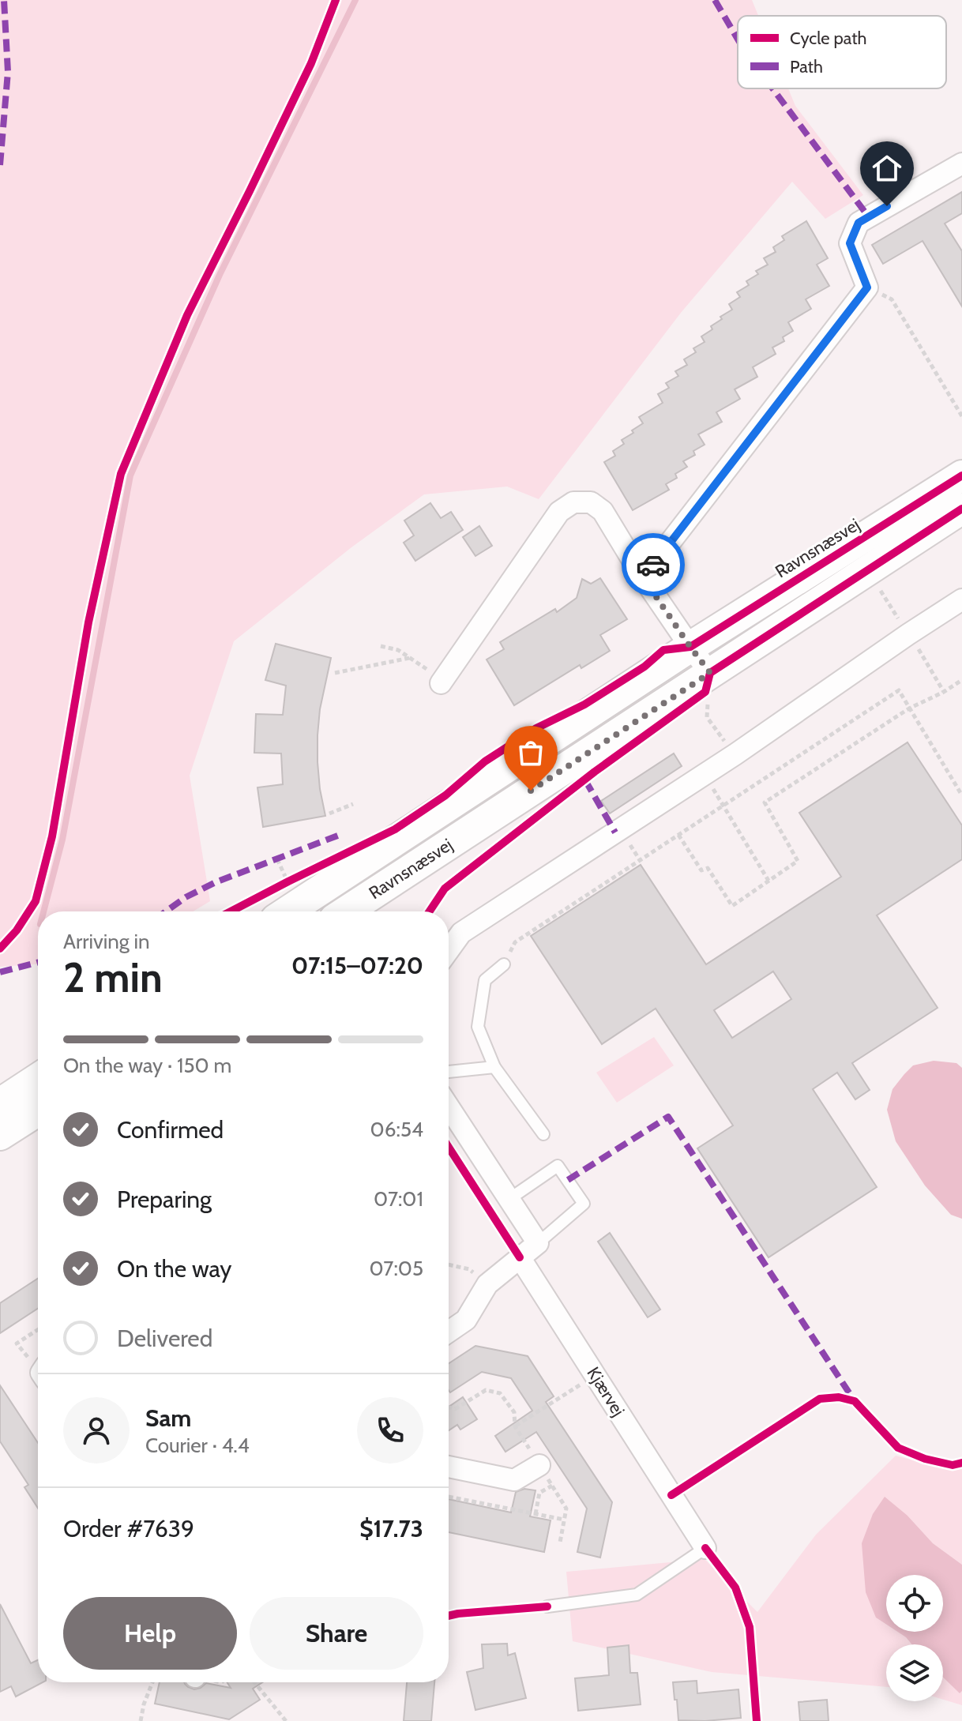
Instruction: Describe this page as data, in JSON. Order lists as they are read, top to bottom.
{
  "streets": {
    "main road": ["Ravnsnæsvej"],
    "street": ["Kjærvej"]
  },
  "legend": ["Cycle path", "Path"],
  "page": {
    "heading": ["2 min", "Arriving in", "07:15–07:20"],
    "panel": [
      "Sam",
      "Courier · 4.4",
      "Order #7639",
      "$17.73"
    ],
    "bar": "On the way · 150 m",
    "list": [
      ["Confirmed", "06:54"],
      ["Preparing", "07:01"],
      ["On the way", "07:05"],
      "Delivered"
    ],
    "buttons": ["Help", "Share"]
  }
}
